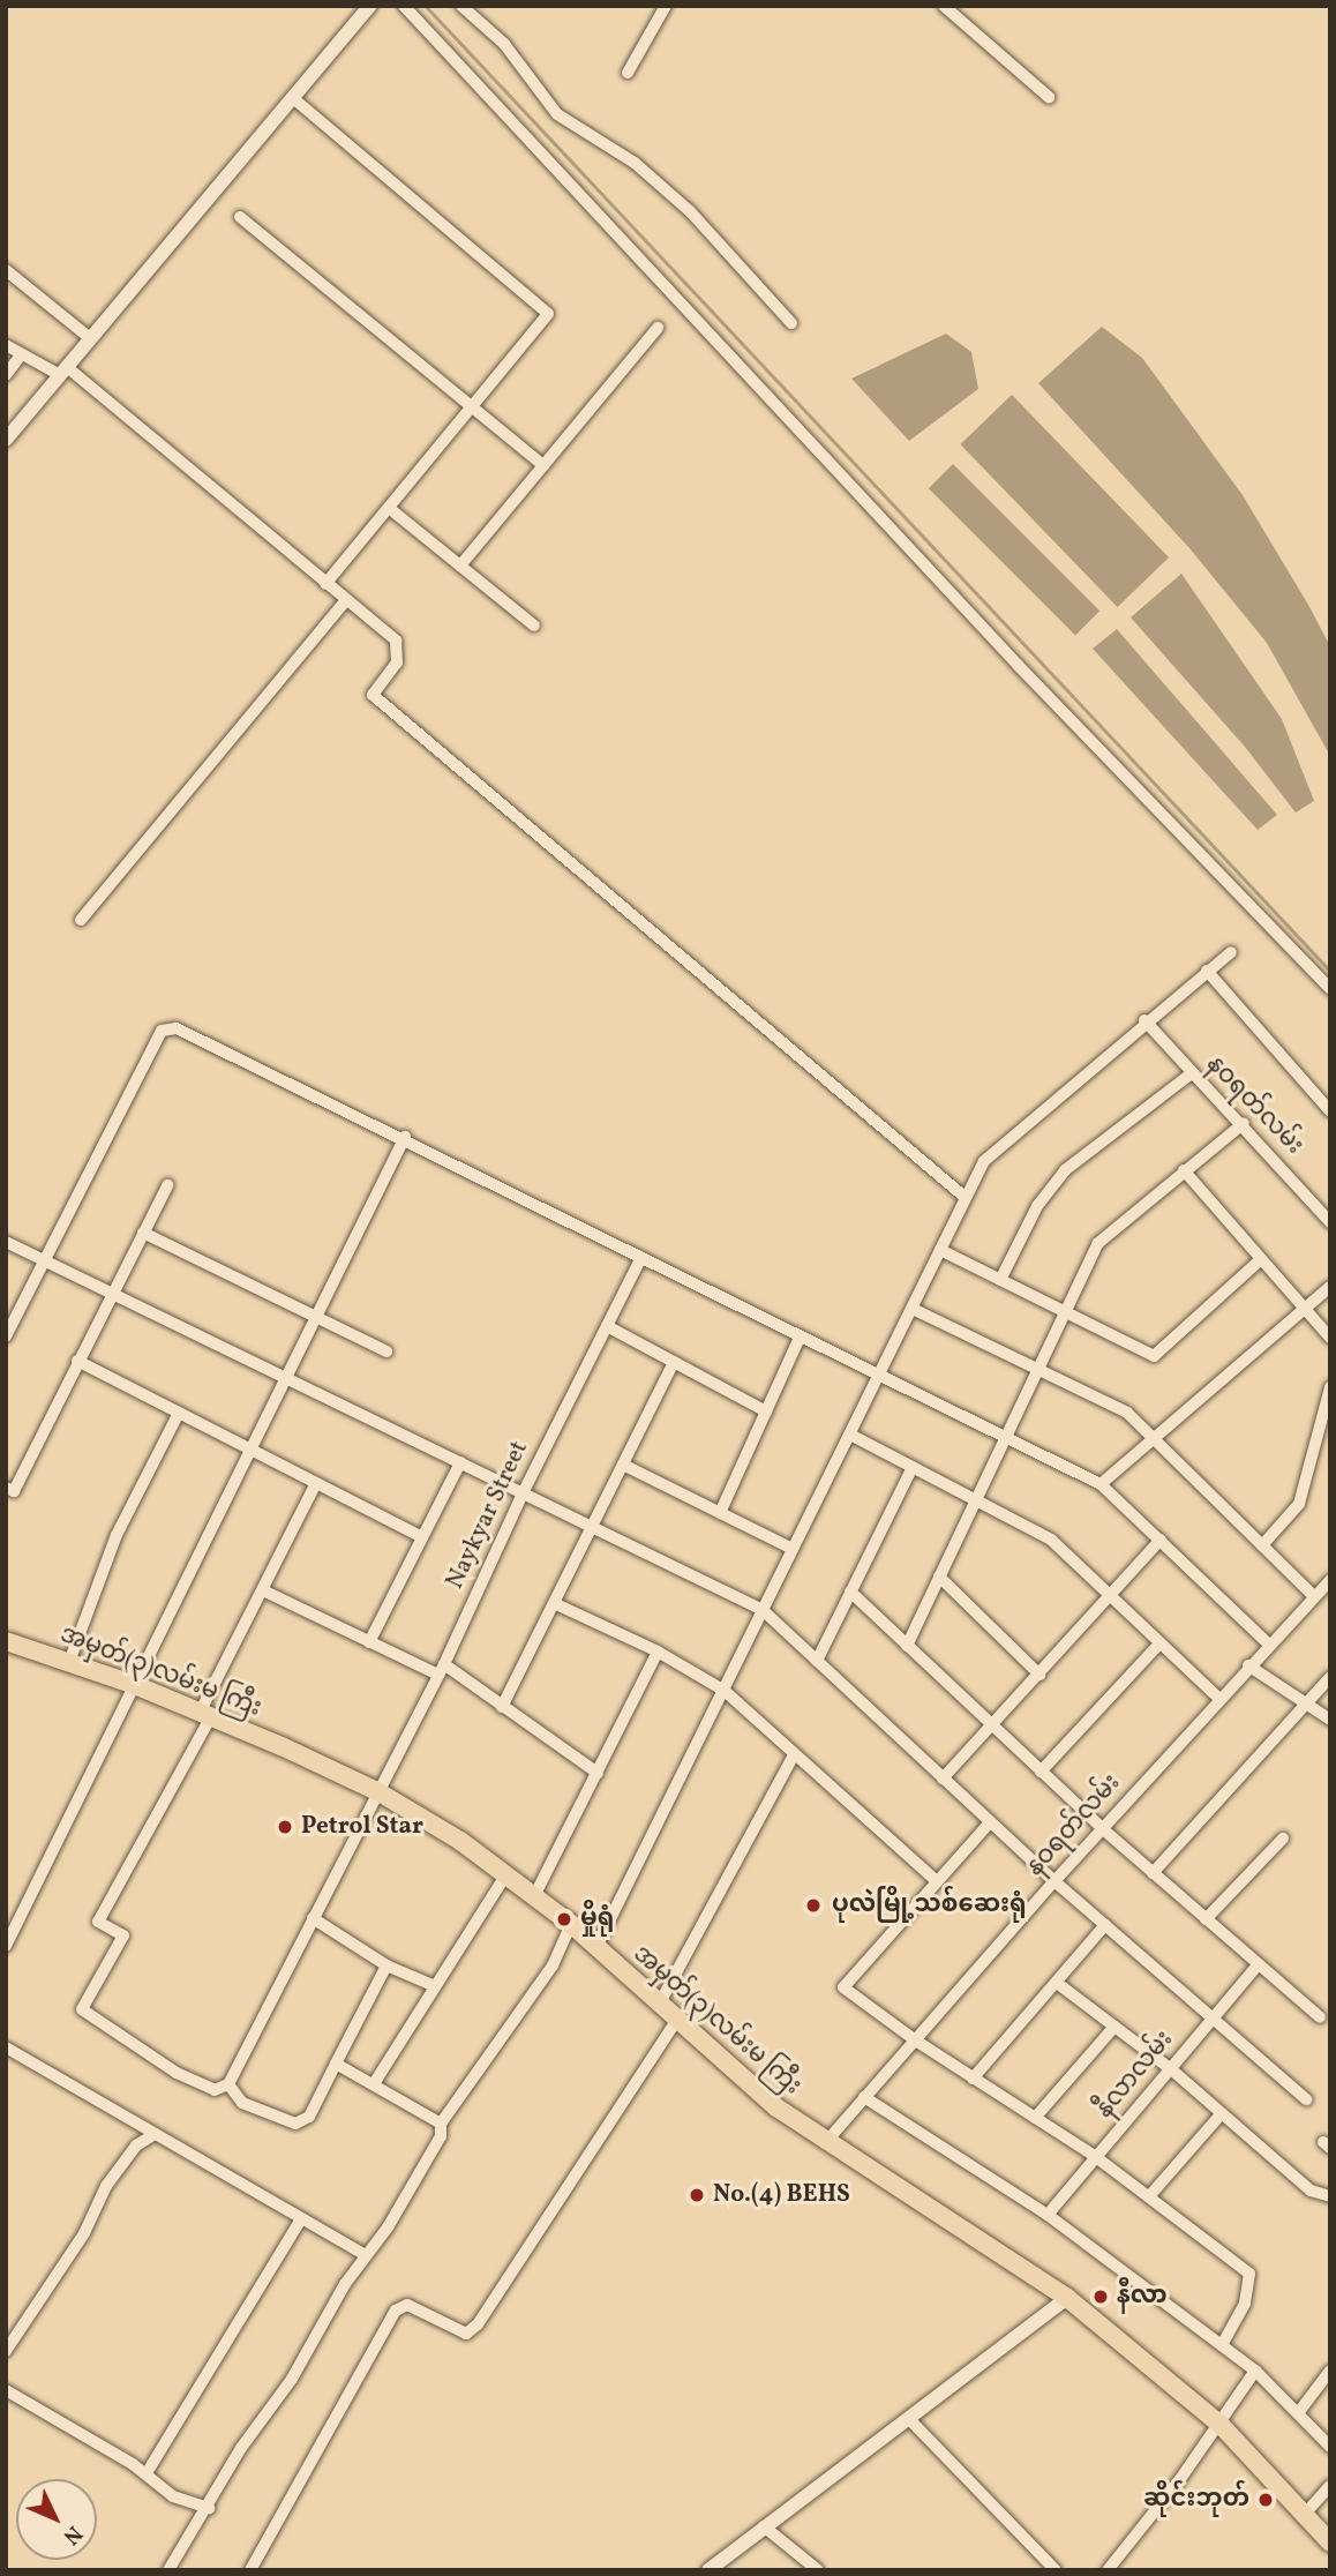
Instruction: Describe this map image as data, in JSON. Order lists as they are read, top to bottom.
{
  "streets": {
    "main road": ["အမှတ်(၃)လမ်းမ ကြီး"],
    "street": ["နဝရတ်လမ်း", "Naykyar Street", "နီလာလမ်း"]
  },
  "crossings": [
    ["နဝရတ်လမ်း", "အမှတ်(၃)လမ်းမ ကြီး"],
    ["Naykyar Street", "အမှတ်(၃)လမ်းမ ကြီး"]
  ],
  "places": [
    "Petrol Star",
    "ပုလဲမြို့သစ်ဆေးရုံ",
    "မှိုရုံ",
    "No.(4) BEHS",
    "နီလာ",
    "ဆိုင်းဘုတ်"
  ],
  "north": "bottom right"
}
